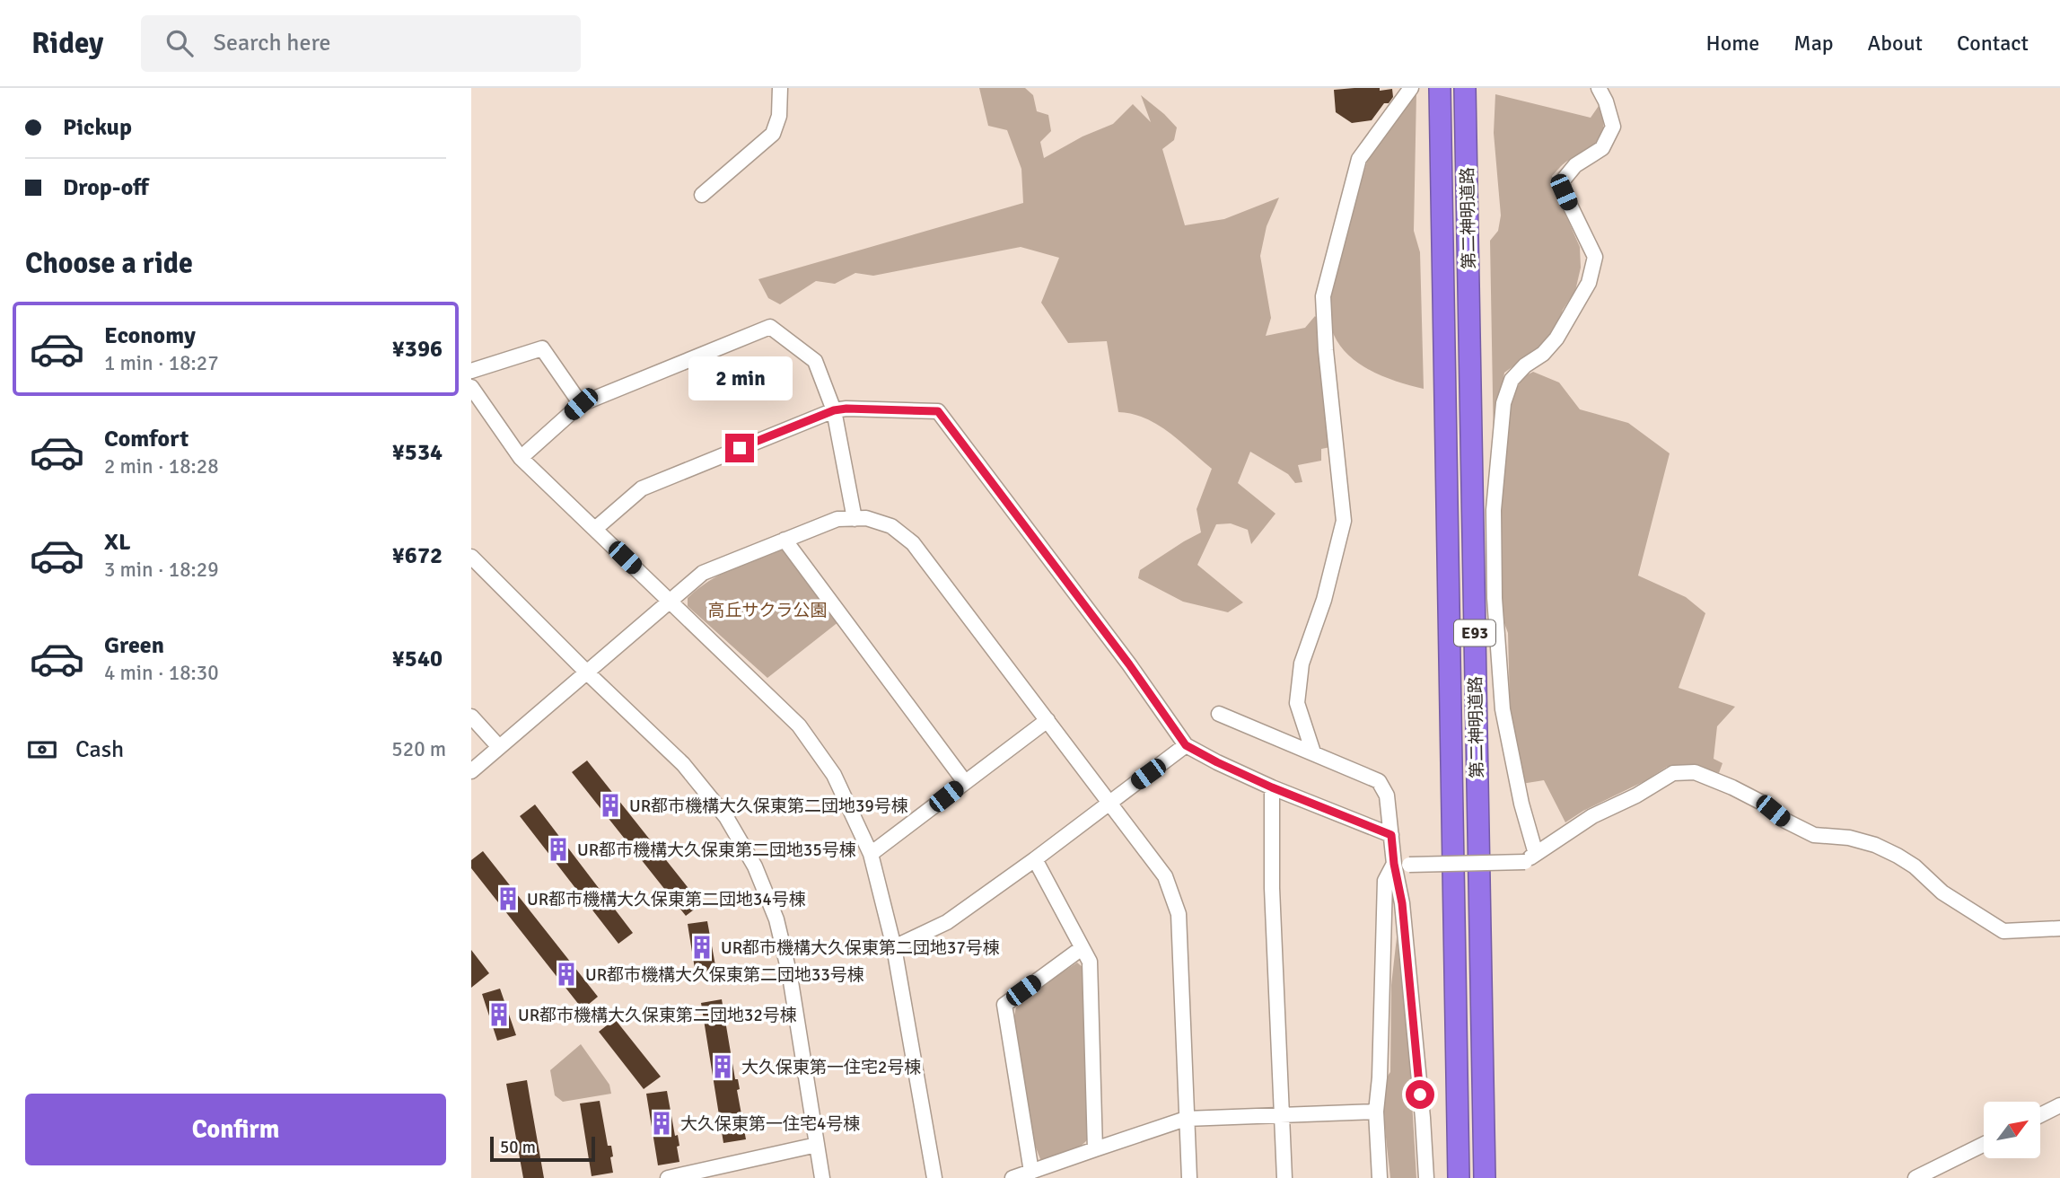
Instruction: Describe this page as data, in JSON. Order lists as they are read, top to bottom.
{
  "streets": {
    "highway": ["第二神明道路", "E93"]
  },
  "parks": ["高丘サクラ公園"],
  "places": {
    "building": [
      "UR都市機構大久保東第二団地39号棟",
      "UR都市機構大久保東第二団地35号棟",
      "UR都市機構大久保東第二団地34号棟",
      "UR都市機構大久保東第二団地37号棟",
      "UR都市機構大久保東第二団地33号棟",
      "UR都市機構大久保東第二団地32号棟",
      "大久保東第一住宅2号棟",
      "大久保東第一住宅4号棟"
    ]
  },
  "scale_bar": "50 m",
  "north": "top right",
  "page": {
    "header": "Ridey",
    "search": "Search here",
    "nav": [
      "Home",
      "Map",
      "About",
      "Contact"
    ],
    "banner": ["Pickup", "Drop-off"],
    "heading": "Choose a ride",
    "list": [
      {
        "name": "Economy",
        "note": "1 min · 18:27",
        "value": "¥396"
      },
      {
        "name": "Comfort",
        "note": "2 min · 18:28",
        "value": "¥534"
      },
      {
        "name": "XL",
        "note": "3 min · 18:29",
        "value": "¥672"
      },
      {
        "name": "Green",
        "note": "4 min · 18:30",
        "value": "¥540"
      }
    ],
    "bubble": "2 min",
    "pay": ["Cash", "520 m"],
    "buttons": "Confirm",
    "scale": "50 m"
  }
}
